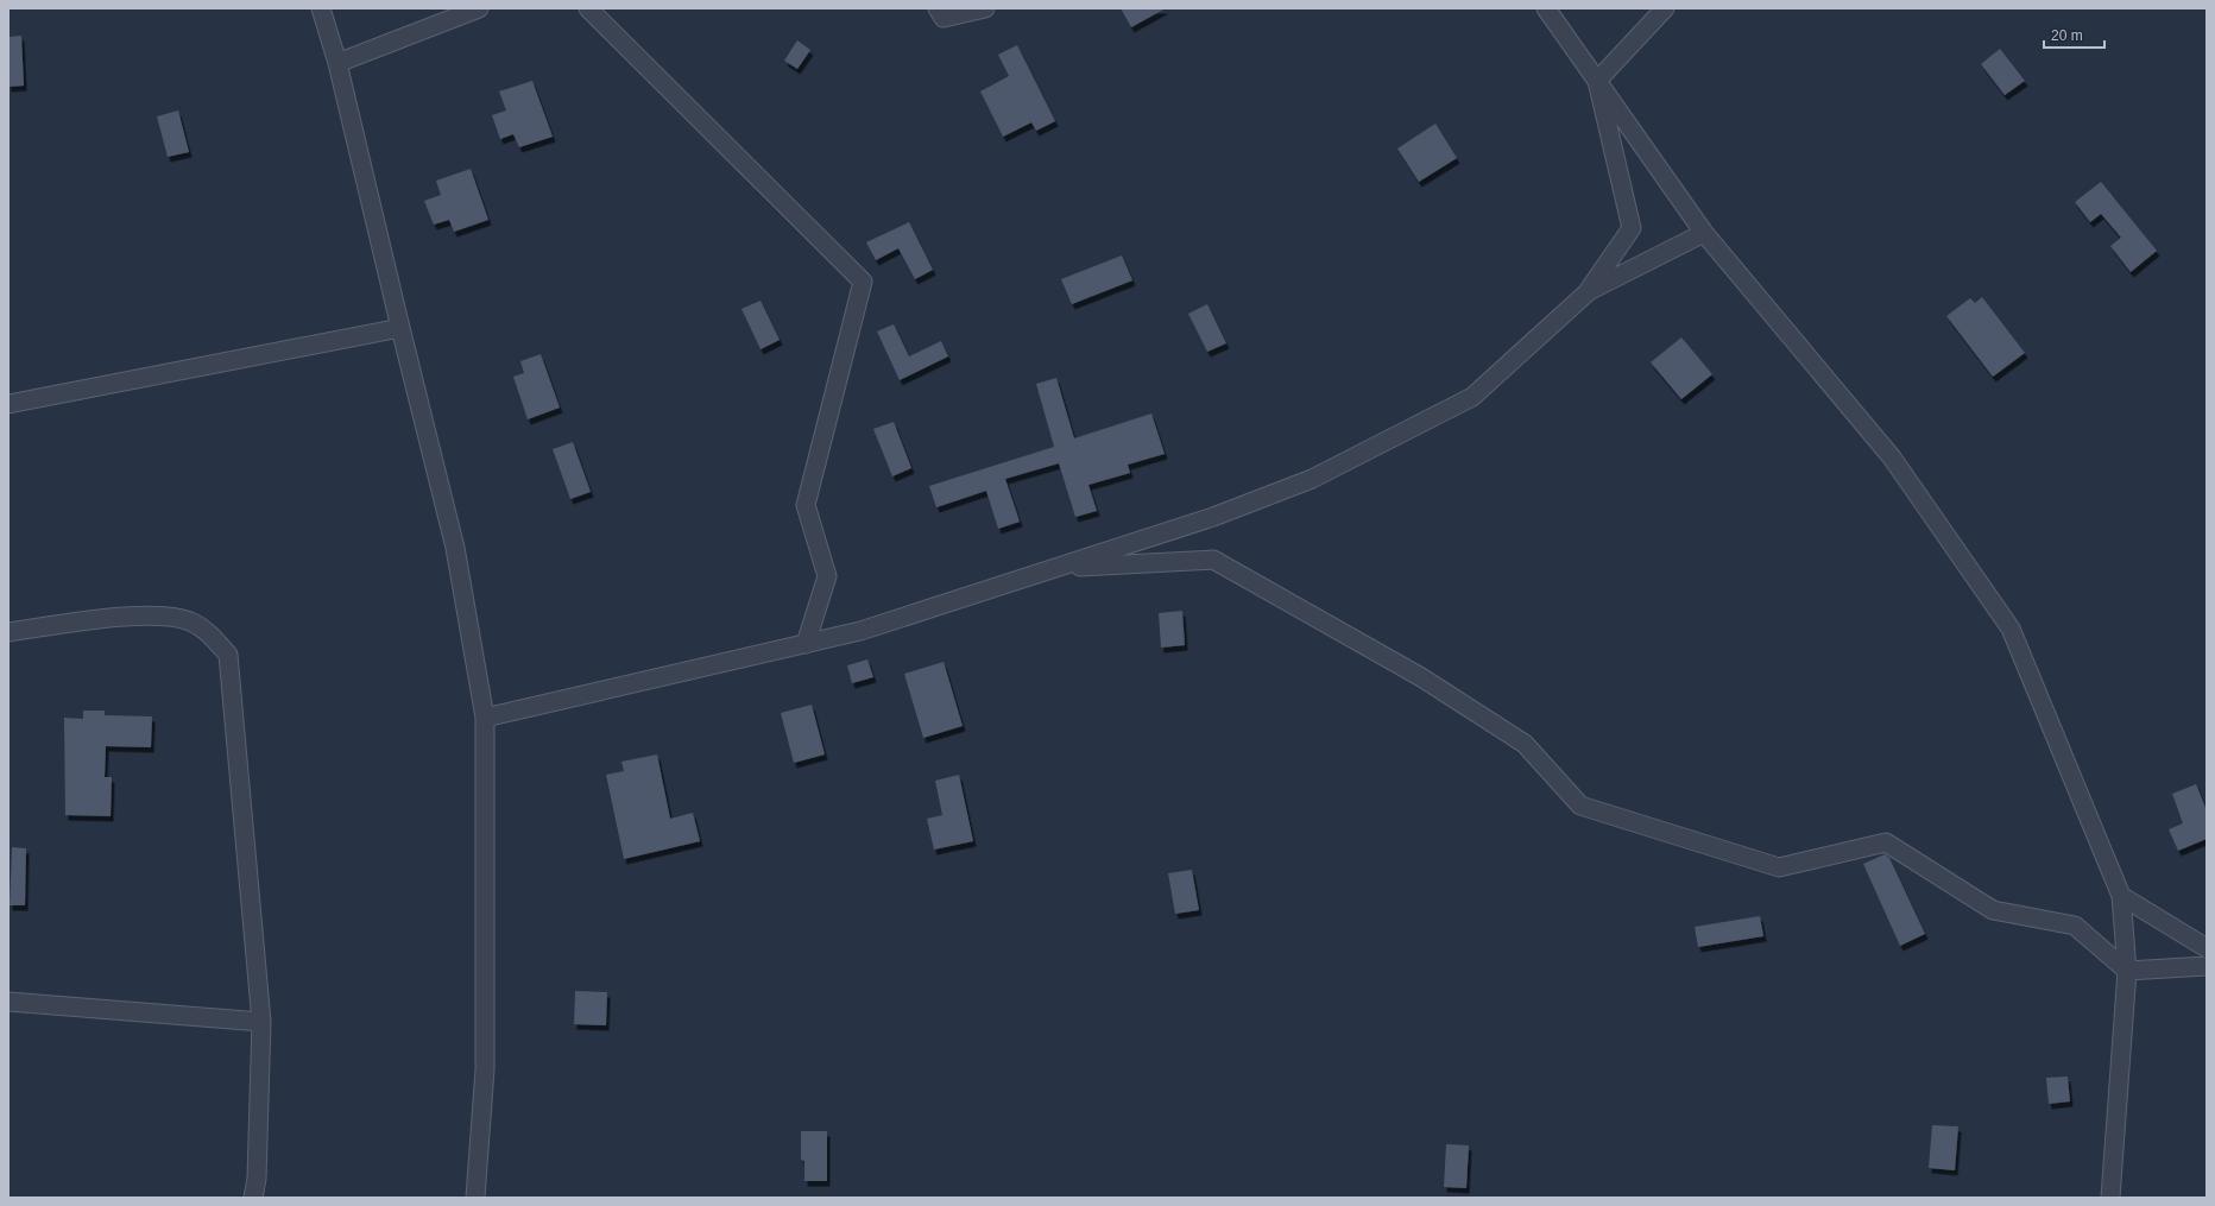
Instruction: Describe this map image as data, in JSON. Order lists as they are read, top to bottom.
{
  "scale_bar": "20 m"
}
